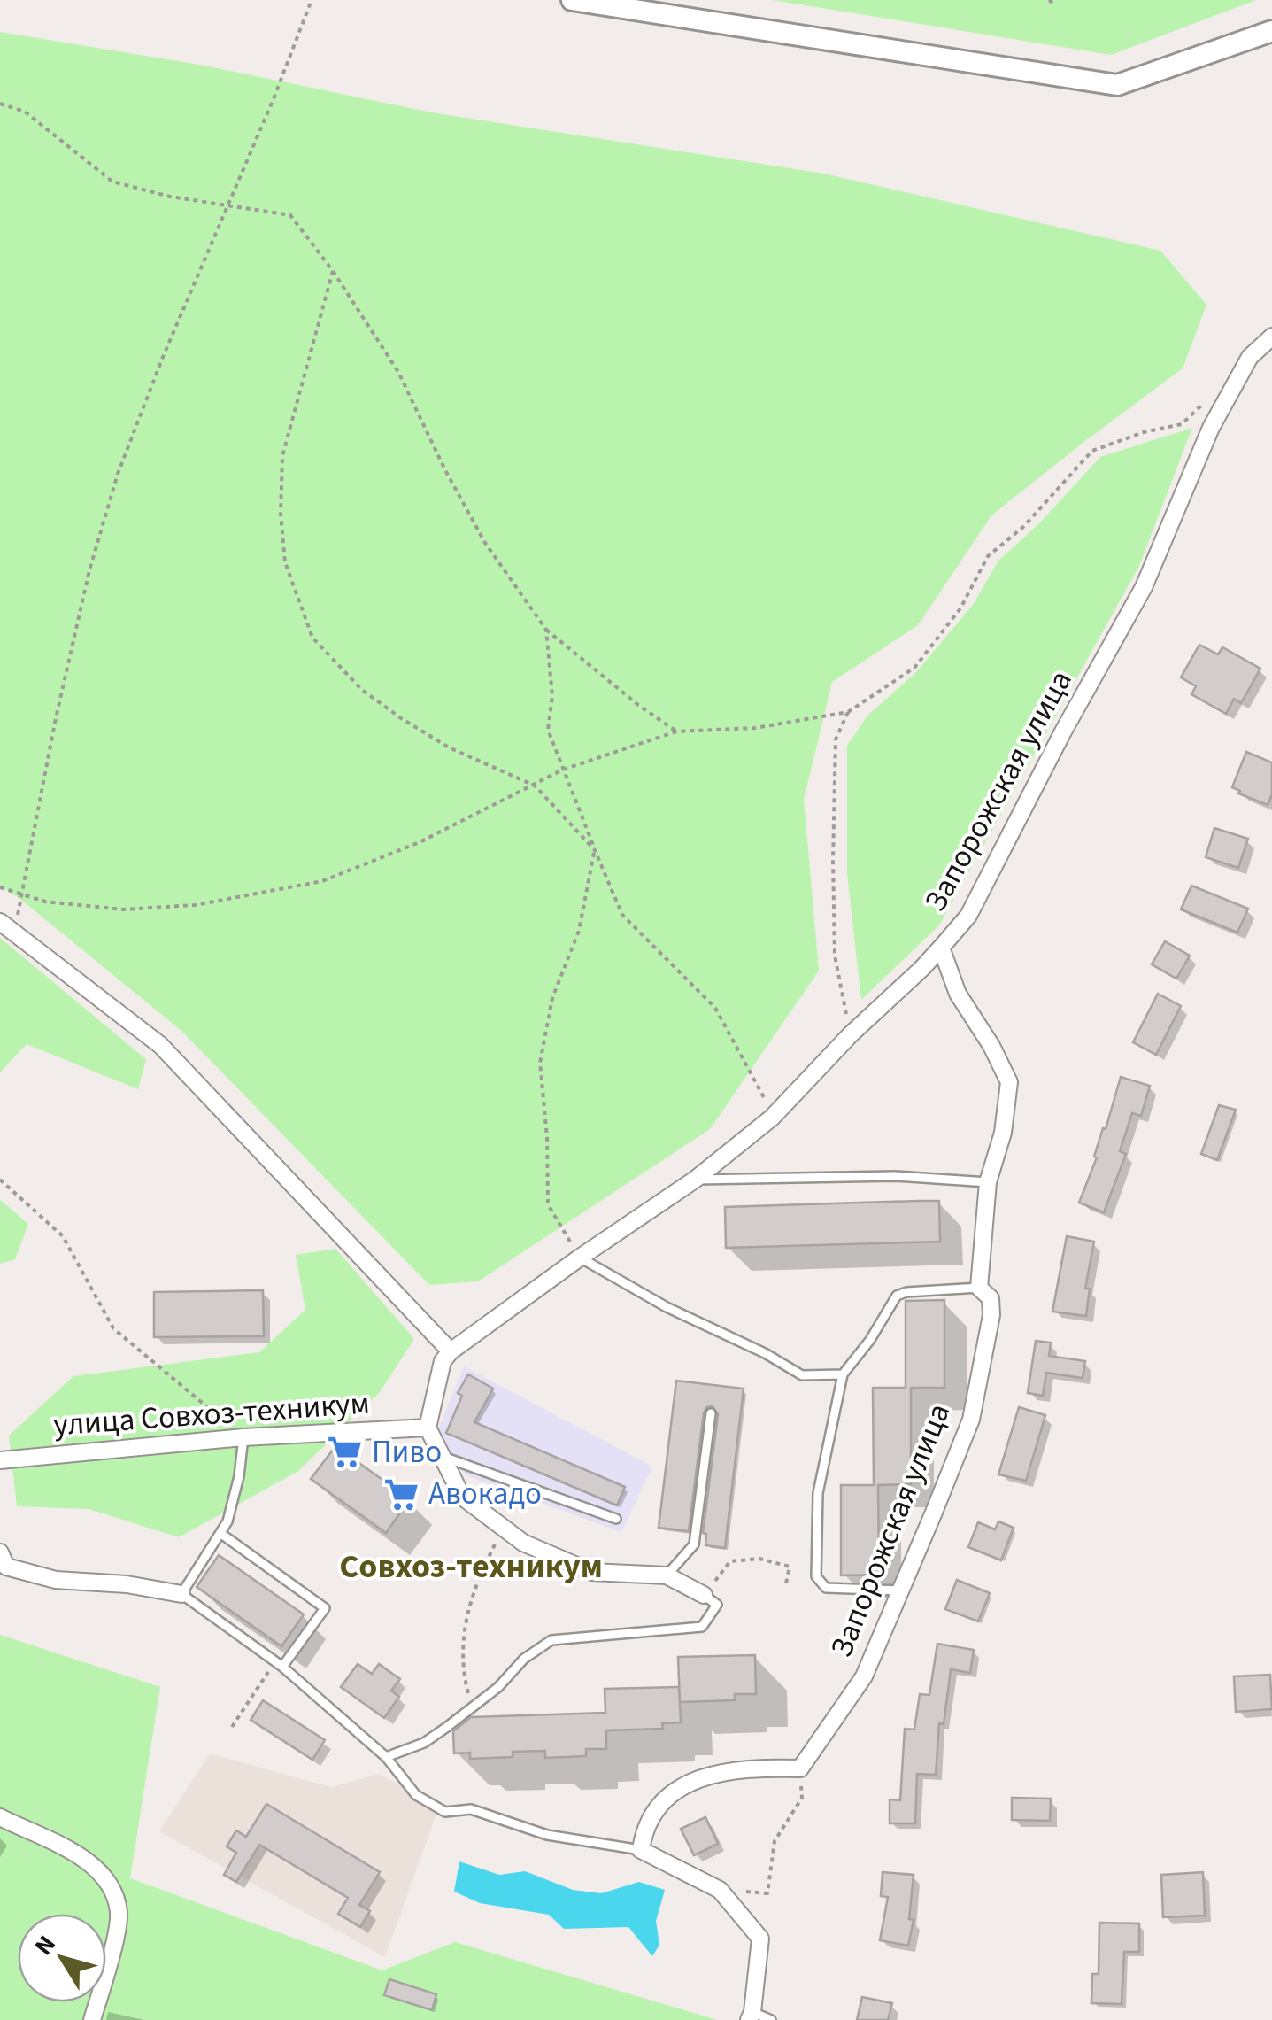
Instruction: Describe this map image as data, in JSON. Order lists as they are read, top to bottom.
{
  "streets": {
    "street": ["Запорожская улица", "улица Совхоз-техникум"]
  },
  "districts": ["Совхоз-техникум"],
  "places": {
    "supermarket": ["Пиво", "Авокадо"]
  },
  "north": "top left"
}
